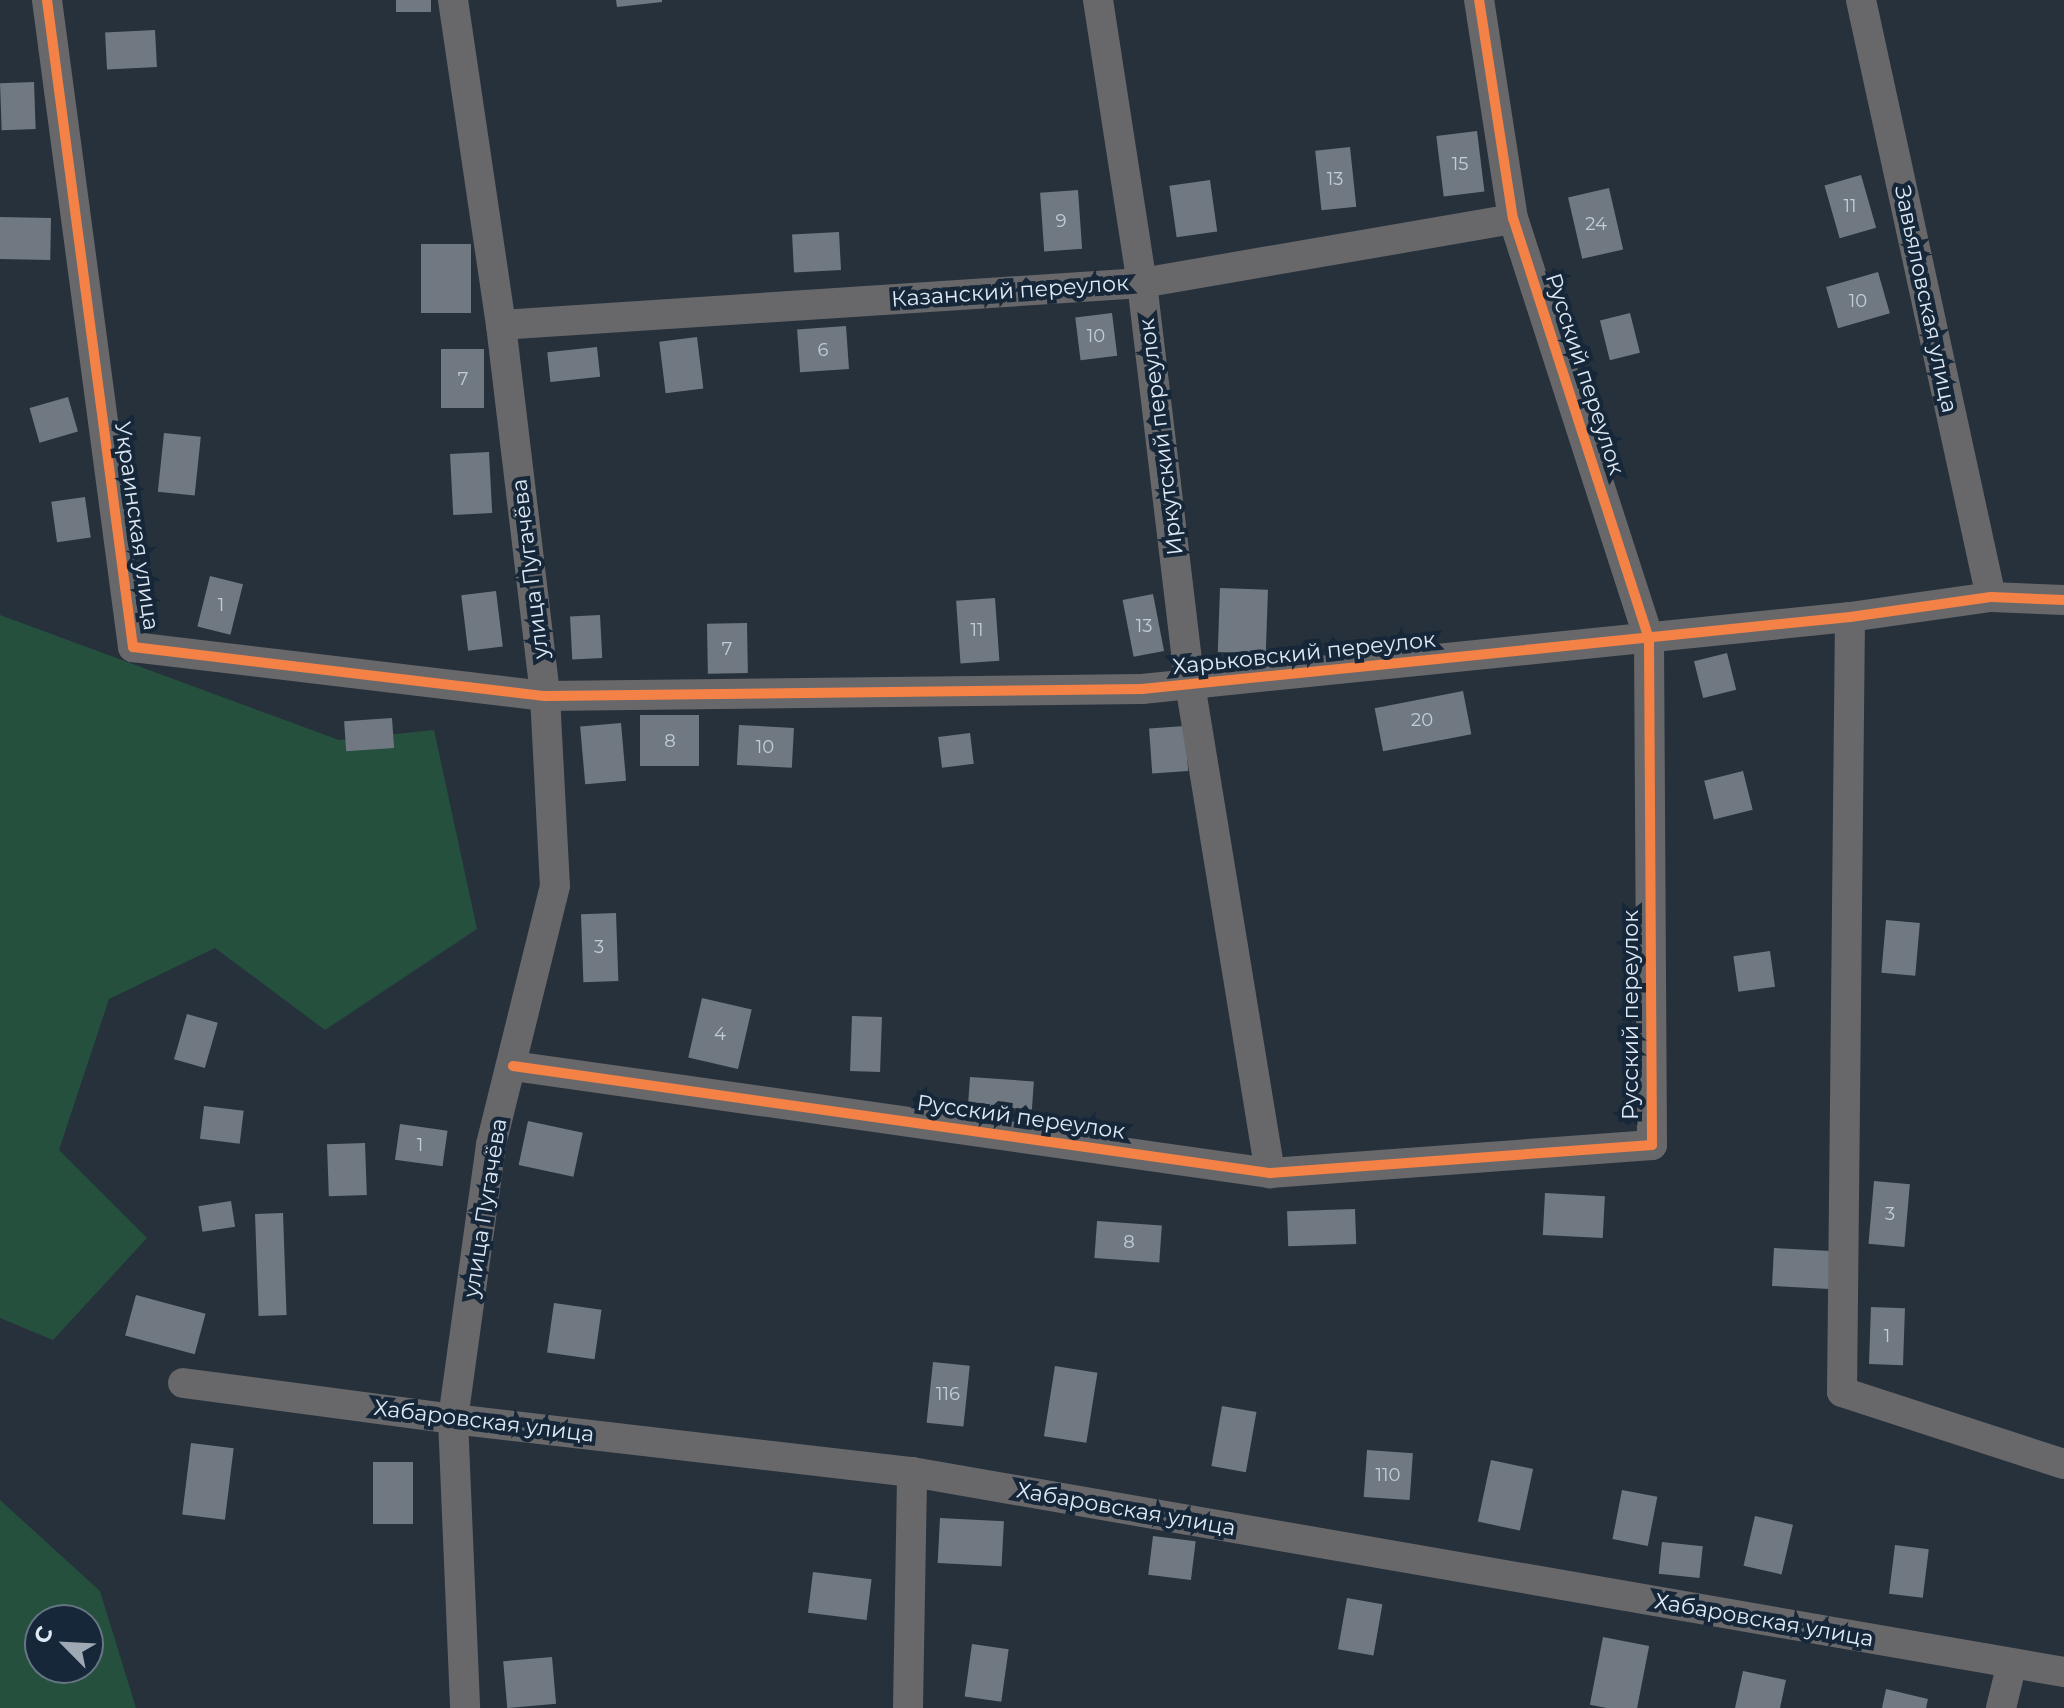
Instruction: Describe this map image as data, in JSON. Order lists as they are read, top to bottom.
{
  "streets": {
    "street": [
      "Казанский переулок",
      "Завьяловская улица",
      "Русский переулок",
      "Иркутский переулок",
      "Украинская улица",
      "улица Пугачёва",
      "Харьковский переулок",
      "Хабаровская улица"
    ]
  },
  "crossings": [
    ["Казанский переулок", "Русский переулок"],
    ["Казанский переулок", "Иркутский переулок"],
    ["Казанский переулок", "улица Пугачёва"],
    ["Завьяловская улица", "Харьковский переулок"],
    ["Русский переулок", "Иркутский переулок"],
    ["Русский переулок", "улица Пугачёва"],
    ["Русский переулок", "Харьковский переулок"],
    ["Иркутский переулок", "Харьковский переулок"],
    ["Украинская улица", "улица Пугачёва"],
    ["Украинская улица", "Харьковский переулок"],
    ["улица Пугачёва", "Харьковский переулок"],
    ["улица Пугачёва", "Хабаровская улица"]
  ],
  "house_numbers": [
    "15",
    "13",
    "11",
    "9",
    "24",
    "10",
    "10",
    "6",
    "7",
    "1",
    "13",
    "11",
    "7",
    "20",
    "8",
    "10",
    "3",
    "4",
    "1",
    "3",
    "8",
    "1",
    "116",
    "110"
  ],
  "north": "top left"
}
